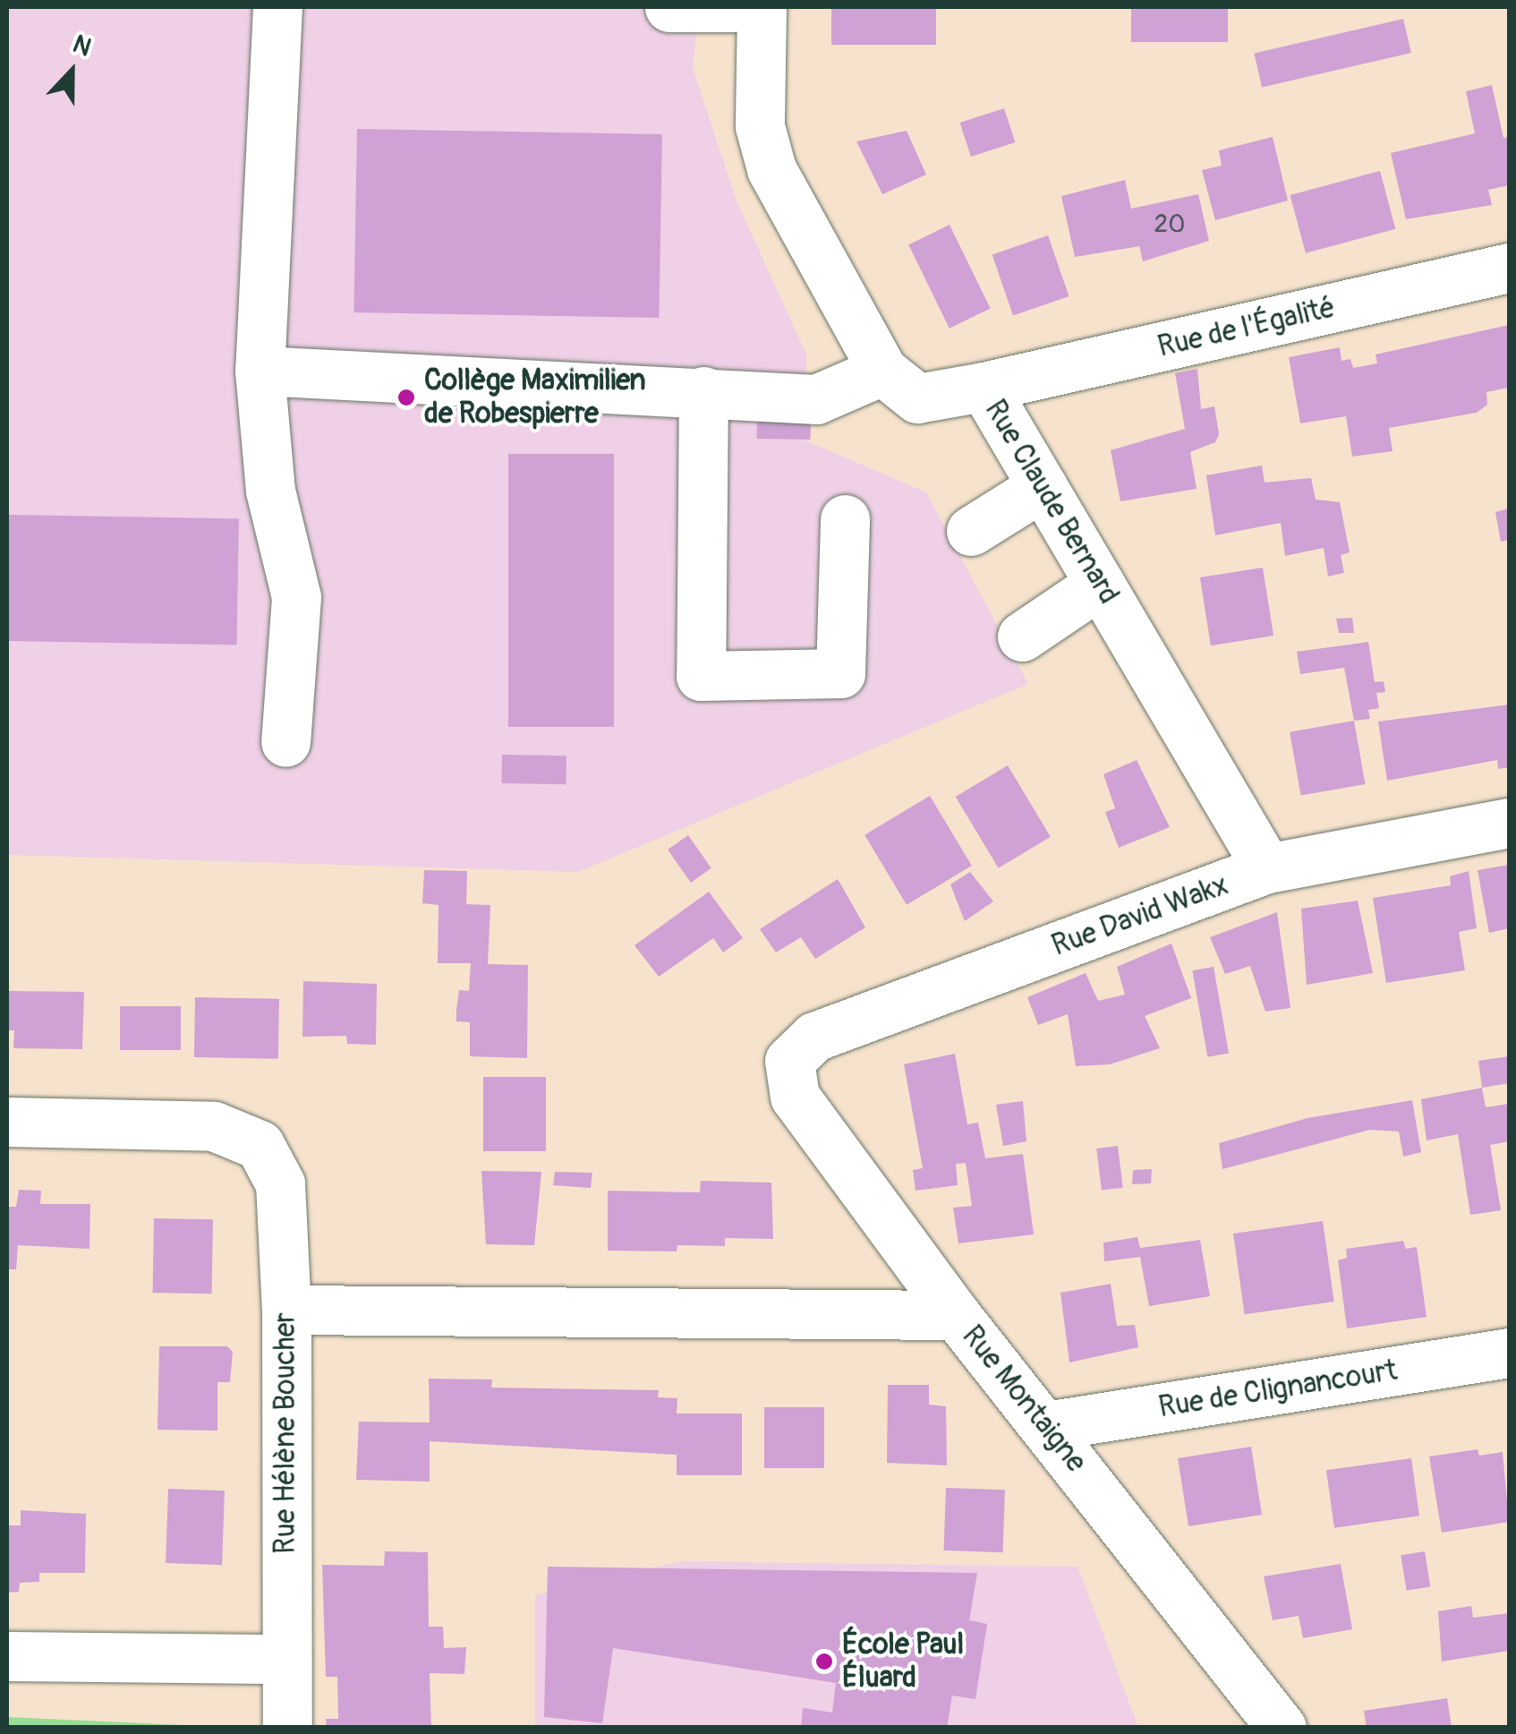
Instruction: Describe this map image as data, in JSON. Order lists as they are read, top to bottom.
{
  "streets": {
    "street": [
      "Rue de l'Égalité",
      "Rue Claude Bernard",
      "Rue David Wakx",
      "Rue de Clignancourt",
      "Rue Montaigne",
      "Rue Hélène Boucher"
    ]
  },
  "crossings": [
    ["Rue de l'Égalité", "Rue Claude Bernard"],
    ["Rue Claude Bernard", "Rue David Wakx"],
    ["Rue David Wakx", "Rue Montaigne"],
    ["Rue de Clignancourt", "Rue Montaigne"]
  ],
  "places": ["Collège Maximilien de Robespierre", "École Paul Éluard"],
  "house_numbers": ["20"],
  "north": "top"
}
